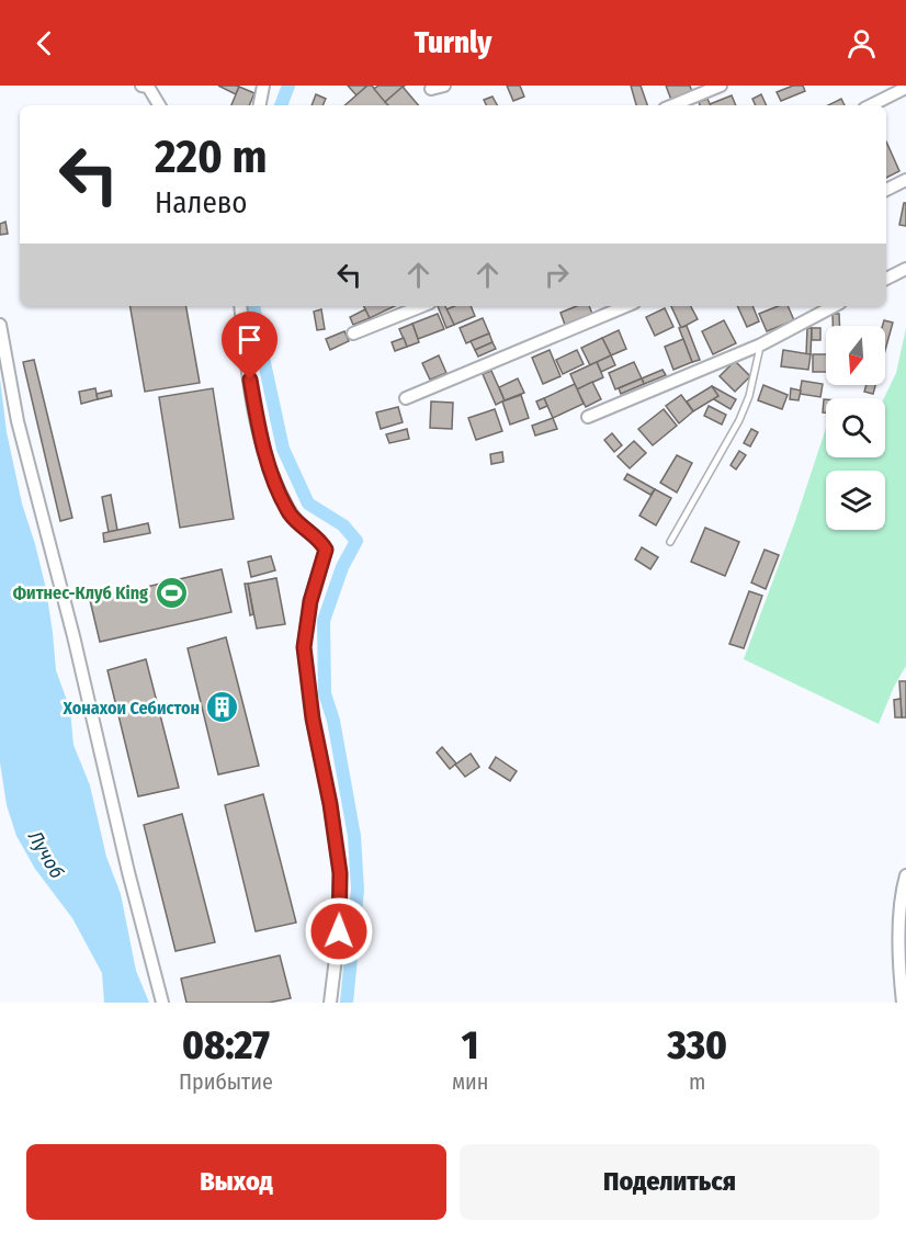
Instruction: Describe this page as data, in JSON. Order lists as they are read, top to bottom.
{
  "water": ["Лучоб"],
  "places": {
    "sports": ["Фитнес-Клуб King"],
    "building": ["Хонахои Себистон"]
  },
  "north": "bottom",
  "page": {
    "header": "Turnly",
    "turn": ["220 m", "Налево"],
    "eta": [
      "08:27",
      "Прибытие",
      "1",
      "мин",
      "330",
      "m"
    ],
    "buttons": ["Выход", "Поделиться"]
  }
}
